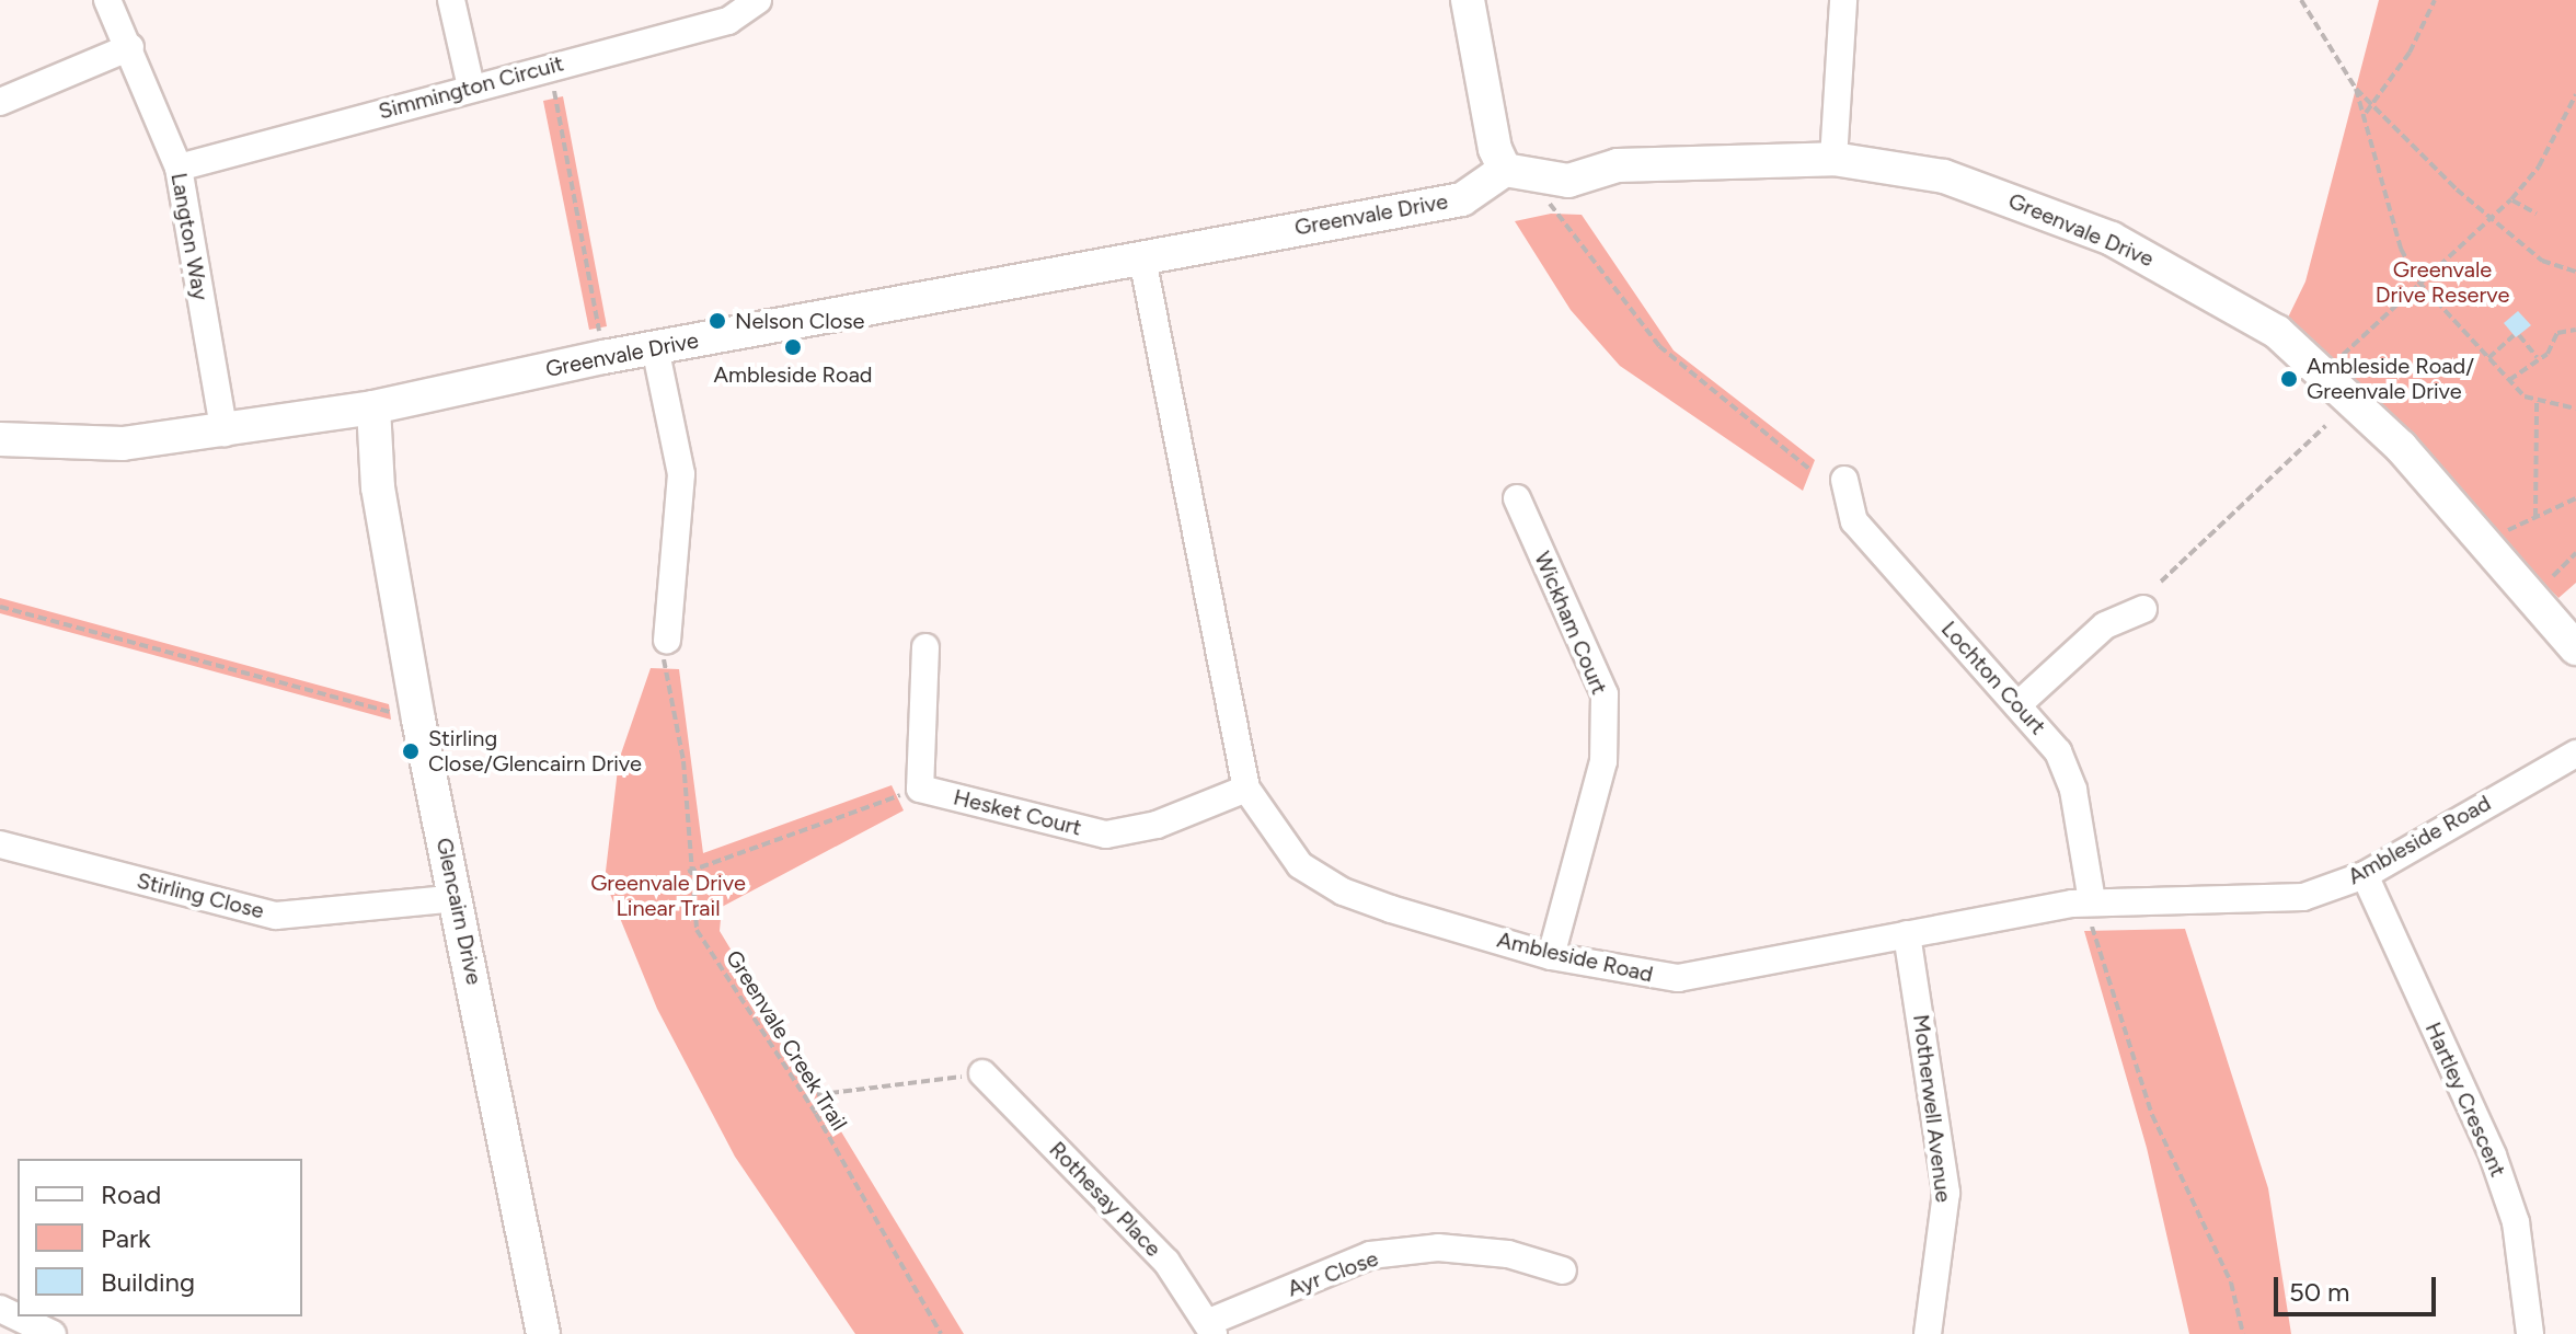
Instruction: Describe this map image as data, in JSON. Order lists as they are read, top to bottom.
{
  "streets": {
    "street": [
      "Simmington Circuit",
      "Greenvale Drive",
      "Langton Way",
      "Wickham Court",
      "Lochton Court",
      "Hesket Court",
      "Ambleside Road",
      "Stirling Close",
      "Glencairn Drive",
      "Hartley Crescent",
      "Motherwell Avenue",
      "Rothesay Place",
      "Ayr Close"
    ],
    "path": ["Greenvale Creek Trail"]
  },
  "crossings": [
    ["Simmington Circuit", "Langton Way"],
    ["Greenvale Drive", "Langton Way"],
    ["Greenvale Drive", "Ambleside Road"],
    ["Greenvale Drive", "Glencairn Drive"],
    ["Wickham Court", "Ambleside Road"],
    ["Lochton Court", "Ambleside Road"],
    ["Hesket Court", "Ambleside Road"],
    ["Ambleside Road", "Hartley Crescent"],
    ["Ambleside Road", "Motherwell Avenue"],
    ["Stirling Close", "Glencairn Drive"],
    ["Rothesay Place", "Ayr Close"]
  ],
  "parks": ["Greenvale Drive Reserve", "Greenvale Drive Linear Trail"],
  "places": [
    "Nelson Close",
    "Ambleside Road",
    "Ambleside Road/ Greenvale Drive",
    "Stirling Close/Glencairn Drive"
  ],
  "legend": ["Road", "Park", "Building"],
  "scale_bar": "50 m"
}
